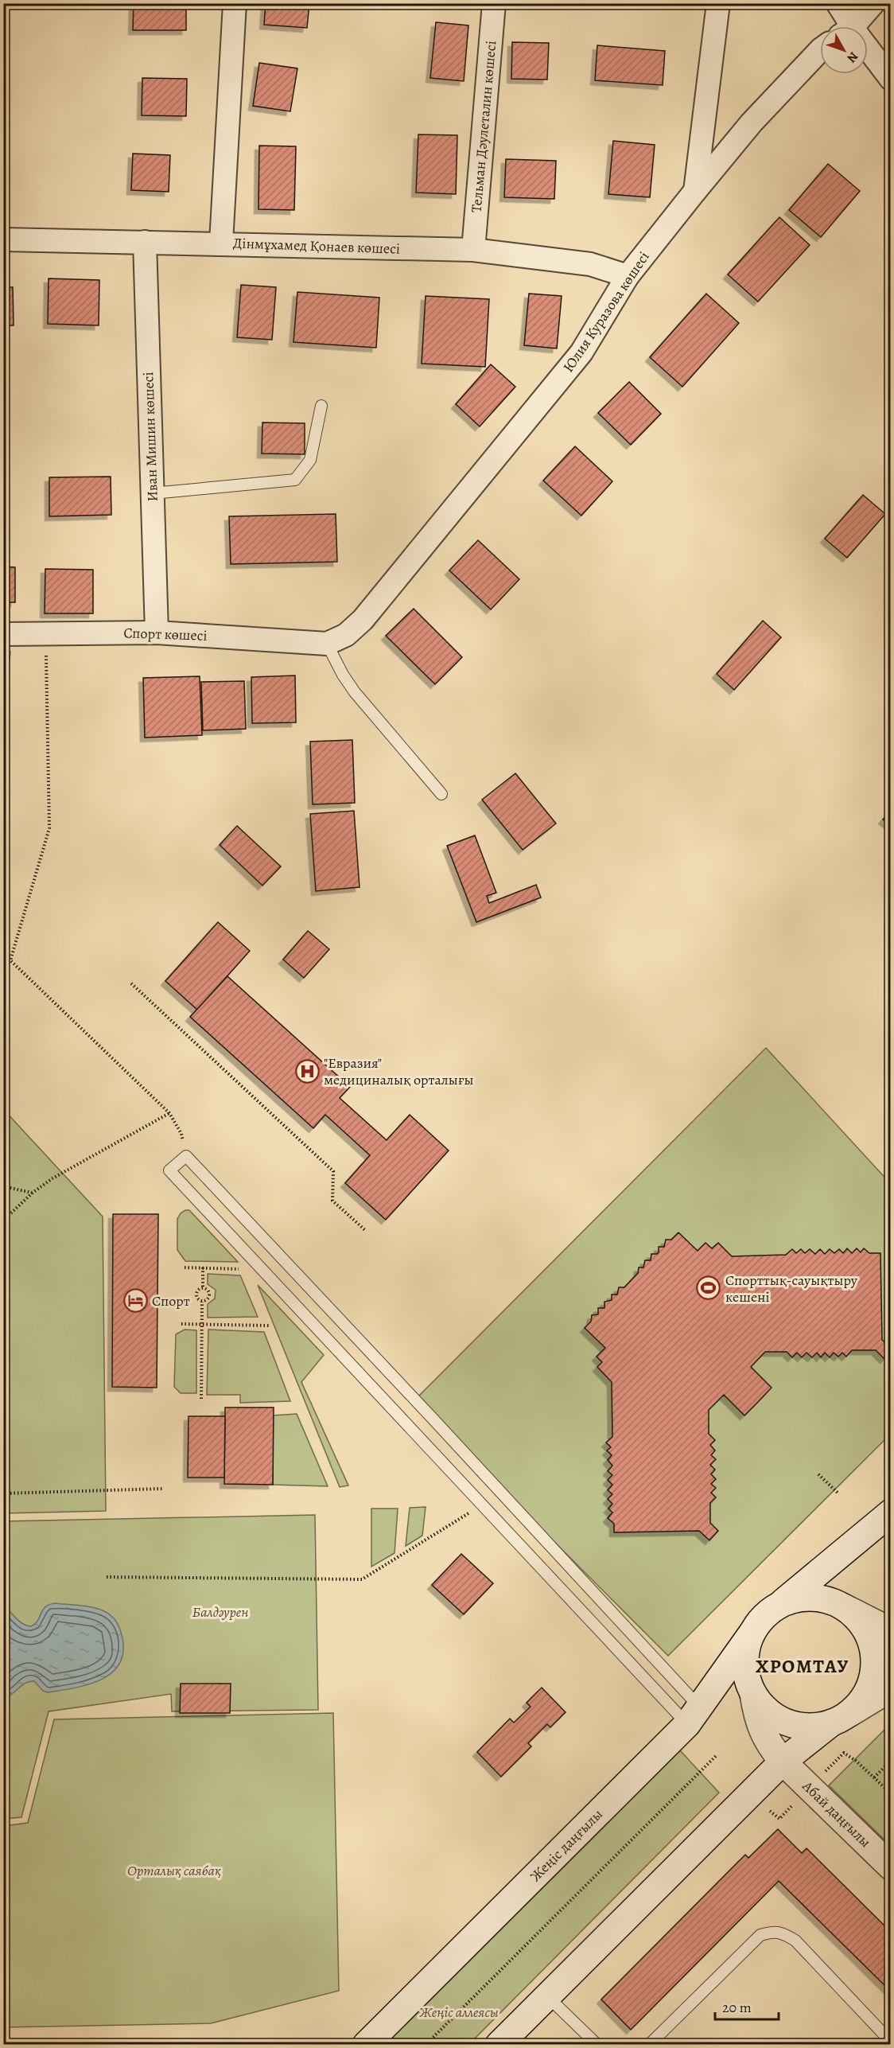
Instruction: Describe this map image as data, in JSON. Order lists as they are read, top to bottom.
{
  "streets": {
    "main road": ["Абай даңғылы", "Жеңіс даңғылы"],
    "street": [
      "Тельман Дәулеталин көшесі",
      "Дінмұхамед Қонаев көшесі",
      "Юлия Куразова көшесі",
      "Иван Мишин көшесі",
      "Спорт көшесі"
    ]
  },
  "crossings": [
    ["Тельман Дәулеталин көшесі", "Дінмұхамед Қонаев көшесі"],
    ["Дінмұхамед Қонаев көшесі", "Юлия Куразова көшесі"],
    ["Дінмұхамед Қонаев көшесі", "Иван Мишин көшесі"],
    ["Юлия Куразова көшесі", "Спорт көшесі"],
    ["Иван Мишин көшесі", "Спорт көшесі"]
  ],
  "districts": ["ХРОМТАУ"],
  "parks": ["Балдәурен", "Орталық саябақ", "Жеңіс аллеясы"],
  "places": {
    "hospital": ["\"Евразия\" медициналық орталығы"],
    "sports": ["Спорттық-сауықтыру кешені"],
    "hotel": ["Спорт"]
  },
  "scale_bar": "20 m",
  "north": "bottom right"
}
